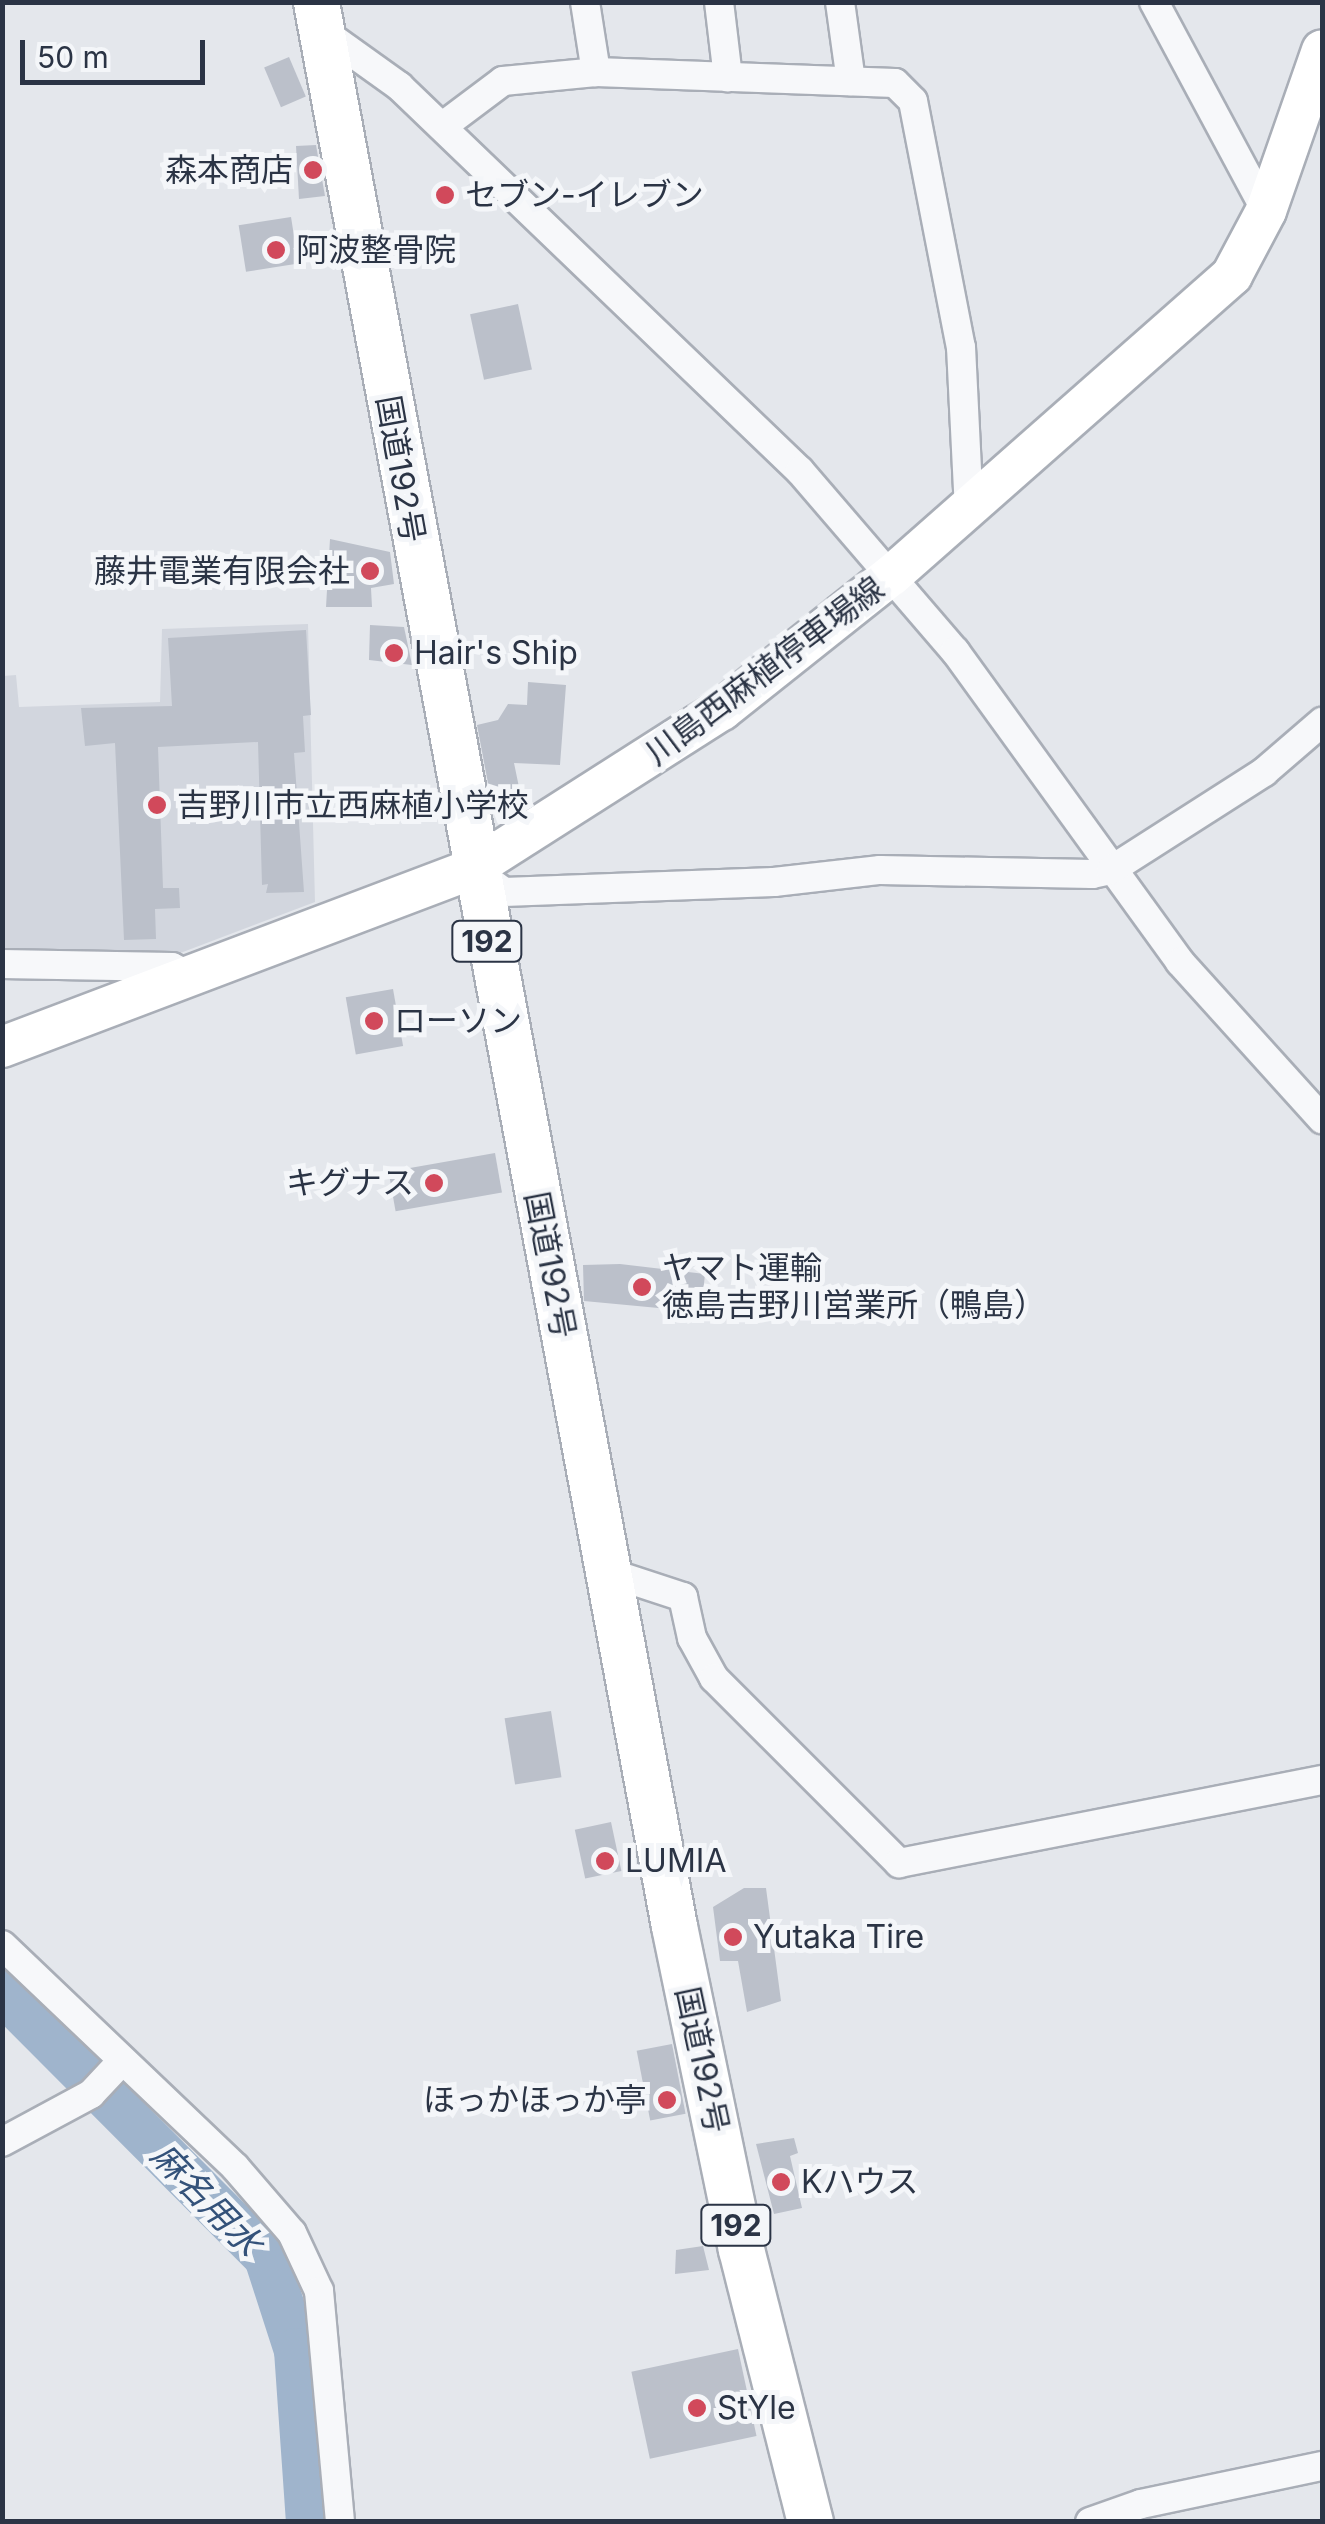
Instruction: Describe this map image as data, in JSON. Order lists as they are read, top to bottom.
{
  "streets": {
    "highway": ["国道192号", "192"],
    "main road": ["川島西麻植停車場線"]
  },
  "crossings": [
    ["国道192号", "川島西麻植停車場線"]
  ],
  "water": ["麻名用水"],
  "places": [
    "森本商店",
    "セブン-イレブン",
    "阿波整骨院",
    "藤井電業有限会社",
    "Hair's Ship",
    "吉野川市立西麻植小学校",
    "ローソン",
    "キグナス",
    "ヤマト運輸 徳島吉野川営業所（鴨島）",
    "LUMIA",
    "Yutaka Tire",
    "ほっかほっか亭",
    "Kハウス",
    "StYle"
  ],
  "scale_bar": "50 m"
}
